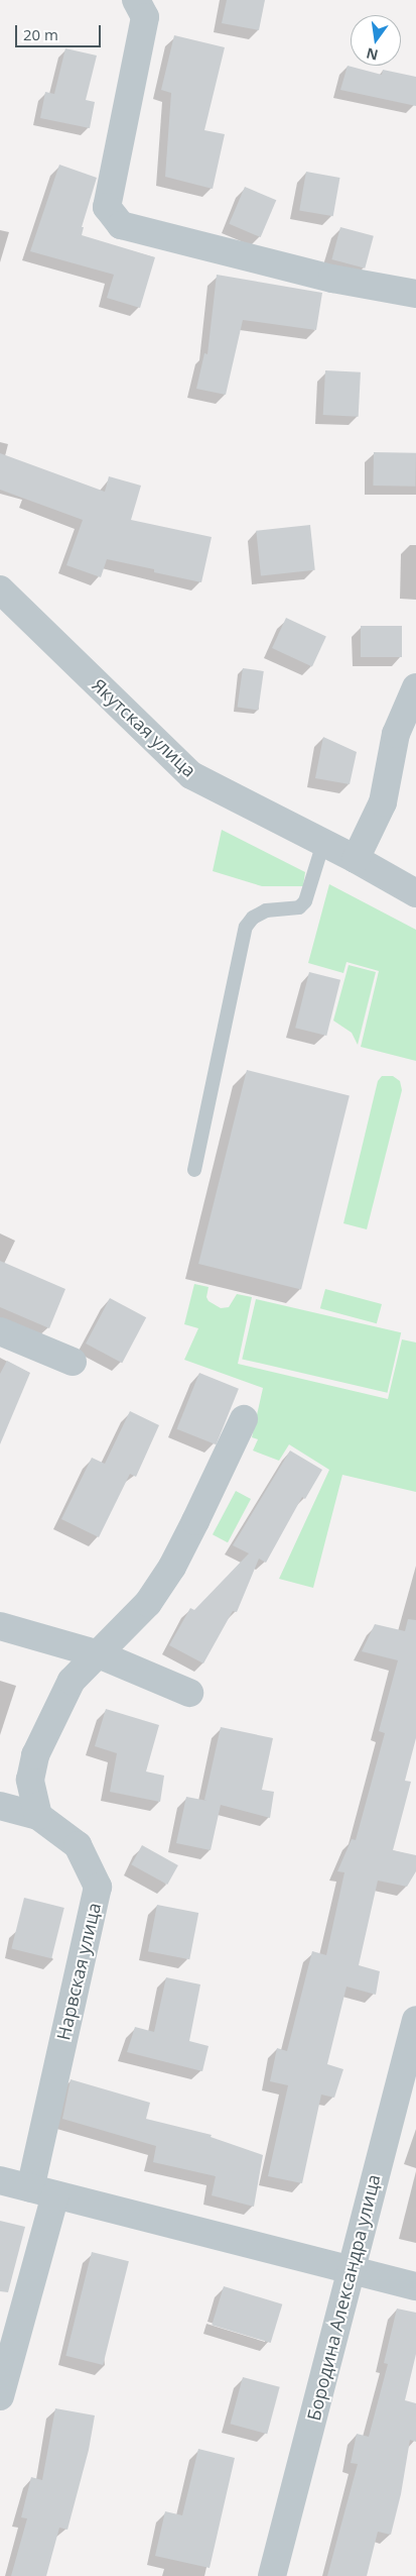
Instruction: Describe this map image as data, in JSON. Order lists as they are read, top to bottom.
{
  "streets": {
    "street": ["Якутская улица", "Нарвская улица", "Бородина Александра улица"]
  },
  "scale_bar": "20 m",
  "north": "bottom"
}
